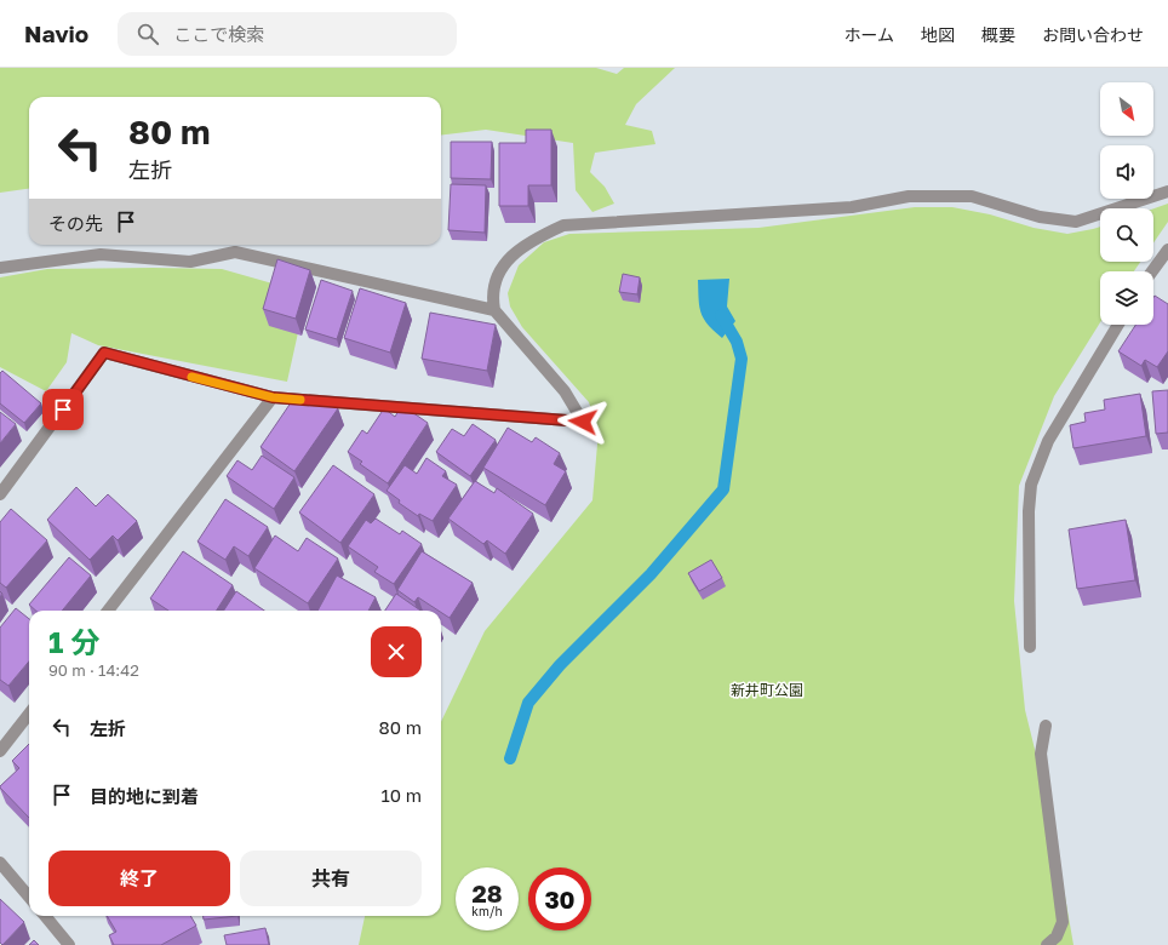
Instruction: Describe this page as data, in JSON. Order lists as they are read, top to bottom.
{
  "parks": ["新井町公園"],
  "north": "bottom right",
  "page": {
    "header": "Navio",
    "search": "ここで検索",
    "nav": [
      "ホーム",
      "地図",
      "概要",
      "お問い合わせ"
    ],
    "turn": ["80 m", "左折"],
    "then": "その先",
    "heading": ["1 分", "90 m · 14:42"],
    "list": [
      {
        "name": "左折",
        "value": "80 m"
      },
      {
        "name": "目的地に到着",
        "value": "10 m"
      }
    ],
    "buttons": ["終了", "共有"],
    "speed": "28 km/h",
    "limit": "30"
  }
}
